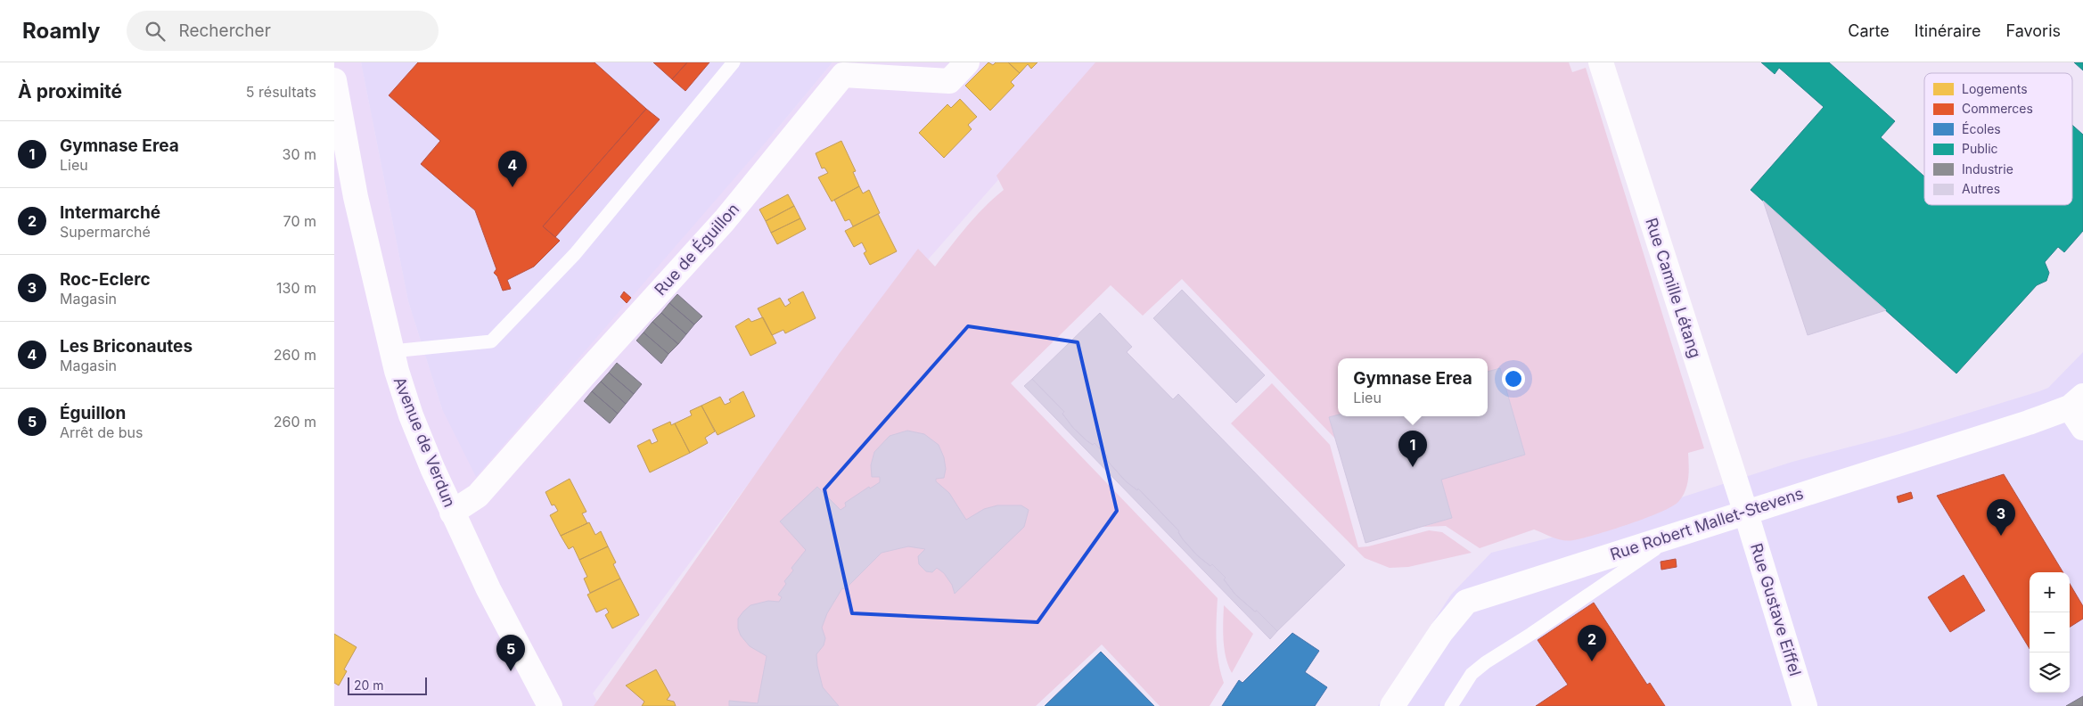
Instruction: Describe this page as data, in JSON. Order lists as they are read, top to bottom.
{
  "streets": {
    "street": [
      "Rue de Éguillon",
      "Rue Camille Létang",
      "Avenue de Verdun",
      "Rue Robert Mallet-Stevens",
      "Rue Gustave Eiffel"
    ]
  },
  "crossings": [
    ["Rue de Éguillon", "Avenue de Verdun"],
    ["Rue Camille Létang", "Rue Robert Mallet-Stevens"],
    ["Rue Camille Létang", "Rue Gustave Eiffel"],
    ["Rue Robert Mallet-Stevens", "Rue Gustave Eiffel"]
  ],
  "legend": [
    "Logements",
    "Commerces",
    "Écoles",
    "Public",
    "Industrie",
    "Autres"
  ],
  "scale_bar": "20 m",
  "page": {
    "header": "Roamly",
    "search": "Rechercher",
    "nav": ["Carte", "Itinéraire", "Favoris"],
    "heading": ["À proximité", "5 résultats"],
    "list": [
      {
        "mark": "1",
        "name": "Gymnase Erea",
        "note": "Lieu",
        "value": "30 m"
      },
      {
        "mark": "2",
        "name": "Intermarché",
        "note": "Supermarché",
        "value": "70 m"
      },
      {
        "mark": "3",
        "name": "Roc-Eclerc",
        "note": "Magasin",
        "value": "130 m"
      },
      {
        "mark": "4",
        "name": "Les Briconautes",
        "note": "Magasin",
        "value": "260 m"
      },
      {
        "mark": "5",
        "name": "Éguillon",
        "note": "Arrêt de bus",
        "value": "260 m"
      }
    ],
    "pins": [
      "4",
      "1",
      "3",
      "2",
      "5"
    ],
    "popup": ["Gymnase Erea", "Lieu"],
    "map_buttons": ["+", "−"],
    "scale": "20 m"
  }
}
